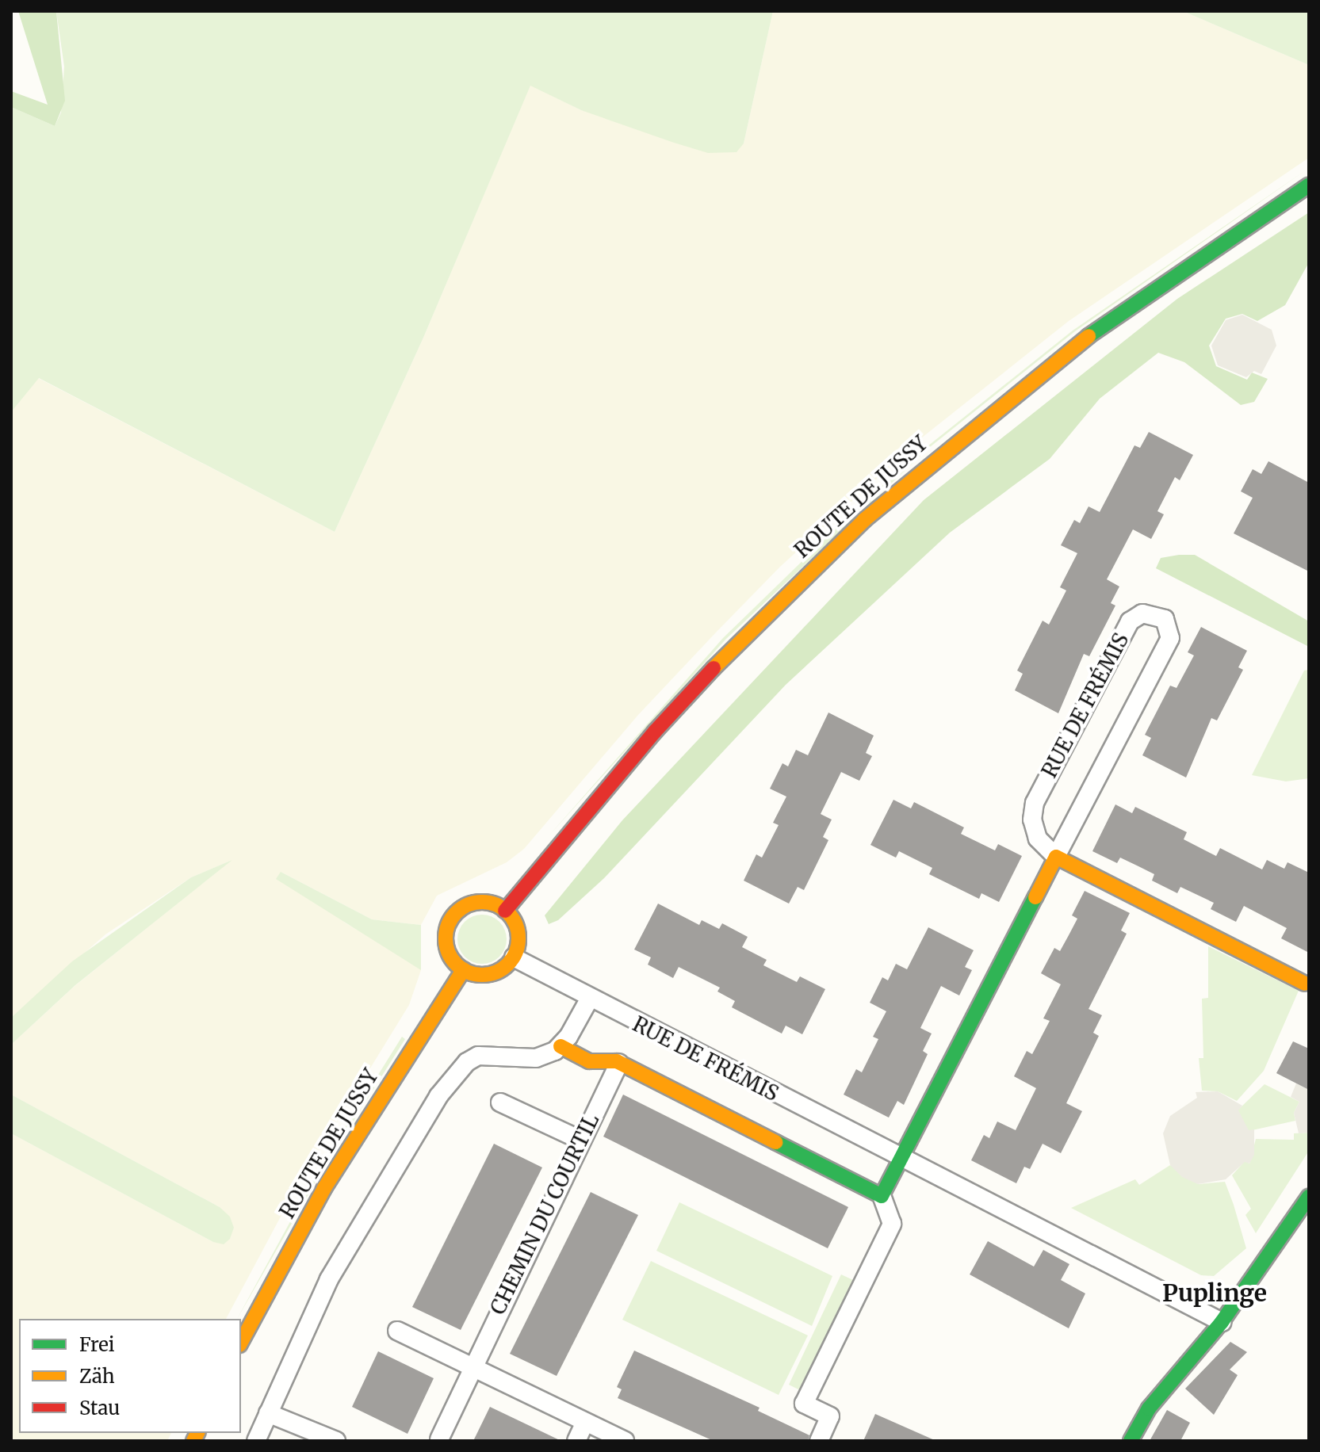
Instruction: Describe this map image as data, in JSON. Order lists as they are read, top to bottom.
{
  "streets": {
    "main road": ["ROUTE DE JUSSY", "RUE DE FRÉMIS"],
    "street": ["CHEMIN DU COURTIL"]
  },
  "crossings": [
    ["ROUTE DE JUSSY", "RUE DE FRÉMIS"],
    ["RUE DE FRÉMIS", "CHEMIN DU COURTIL"]
  ],
  "districts": ["Puplinge"],
  "legend": ["Frei", "Zäh", "Stau"]
}
